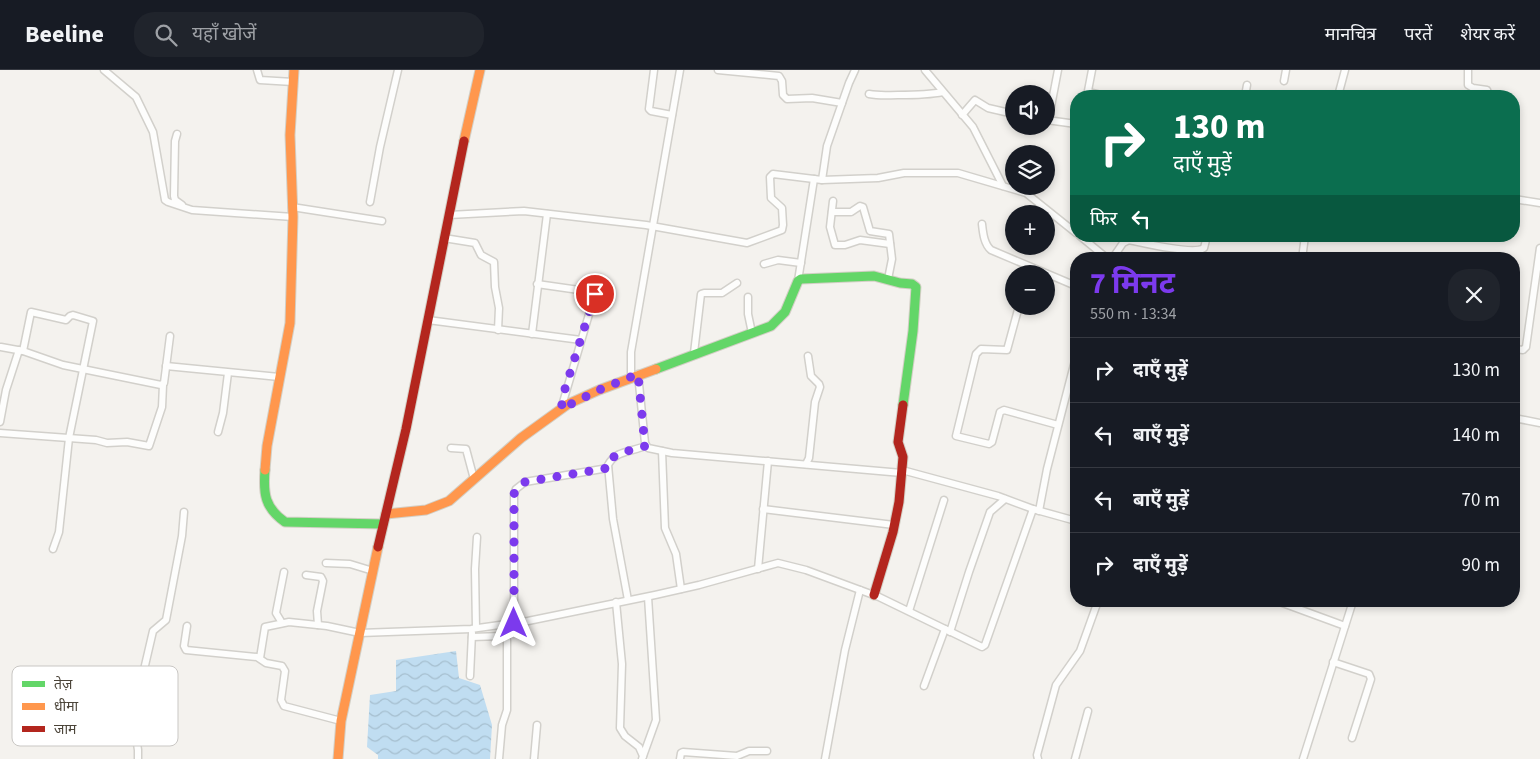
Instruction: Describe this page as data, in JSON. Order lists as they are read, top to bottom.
{
  "legend": ["तेज़", "धीमा", "जाम"],
  "page": {
    "header": "Beeline",
    "search": "यहाँ खोजें",
    "nav": ["मानचित्र", "परतें", "शेयर करें"],
    "map_buttons": ["+", "−"],
    "turn": ["130 m", "दाएँ मुड़ें"],
    "then": "फिर",
    "heading": ["7 मिनट", "550 m · 13:34"],
    "list": [
      {
        "name": "दाएँ मुड़ें",
        "value": "130 m"
      },
      {
        "name": "बाएँ मुड़ें",
        "value": "140 m"
      },
      {
        "name": "बाएँ मुड़ें",
        "value": "70 m"
      },
      {
        "name": "दाएँ मुड़ें",
        "value": "90 m"
      }
    ]
  }
}
